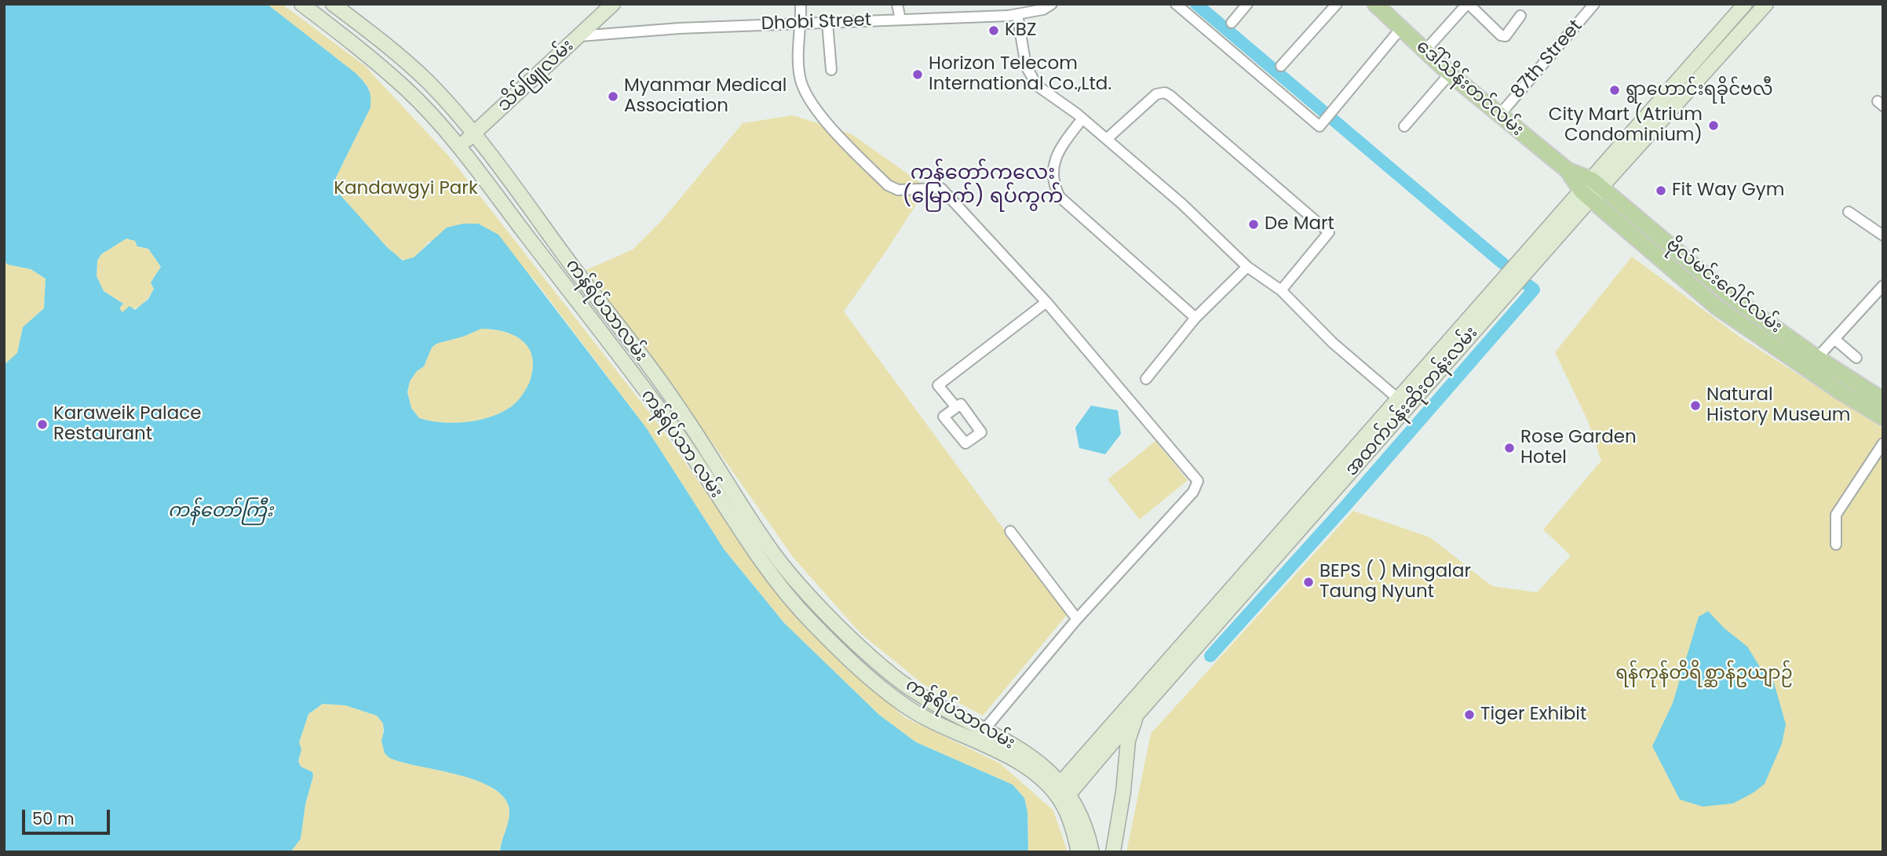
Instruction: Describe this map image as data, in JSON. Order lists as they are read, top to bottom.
{
  "streets": {
    "main road": [
      "သိမ်ဖြူလမ်း",
      "ဒေါ်သိန်းတင်လမ်း",
      "ဗိုလ်မင်းဂေါင်လမ်း",
      "ကန်ရိပ်သာလမ်း",
      "အထက်ပန်းဆိုးတန်းလမ်း",
      "ကန်ရိပ်သာ လမ်း"
    ],
    "street": ["Dhobi Street", "87th Street"]
  },
  "crossings": [
    ["Dhobi Street", "သိမ်ဖြူလမ်း"],
    ["87th Street", "ဒေါ်သိန်းတင်လမ်း"],
    ["သိမ်ဖြူလမ်း", "ကန်ရိပ်သာလမ်း"],
    ["သိမ်ဖြူလမ်း", "ကန်ရိပ်သာ လမ်း"],
    ["ဒေါ်သိန်းတင်လမ်း", "ဗိုလ်မင်းဂေါင်လမ်း"],
    ["ဗိုလ်မင်းဂေါင်လမ်း", "အထက်ပန်းဆိုးတန်းလမ်း"],
    ["ကန်ရိပ်သာလမ်း", "အထက်ပန်းဆိုးတန်းလမ်း"],
    ["ကန်ရိပ်သာလမ်း", "ကန်ရိပ်သာ လမ်း"],
    ["အထက်ပန်းဆိုးတန်းလမ်း", "ကန်ရိပ်သာ လမ်း"]
  ],
  "districts": ["ကန်တော်ကလေး (မြောက်) ရပ်ကွက်"],
  "water": ["ကန်တော်ကြီး"],
  "parks": ["Kandawgyi Park", "ရန်ကုန်တိရိစ္ဆာန်ဥယျာဉ်"],
  "places": [
    "KBZ",
    "Horizon Telecom International Co.,Ltd.",
    "ရွာဟောင်းရခိုင်ဗလီ",
    "Myanmar Medical Association",
    "City Mart (Atrium Condominium)",
    "Fit Way Gym",
    "De Mart",
    "Natural History Museum",
    "Karaweik Palace Restaurant",
    "Rose Garden Hotel",
    "BEPS ( ) Mingalar Taung Nyunt",
    "Tiger Exhibit"
  ],
  "scale_bar": "50 m"
}
